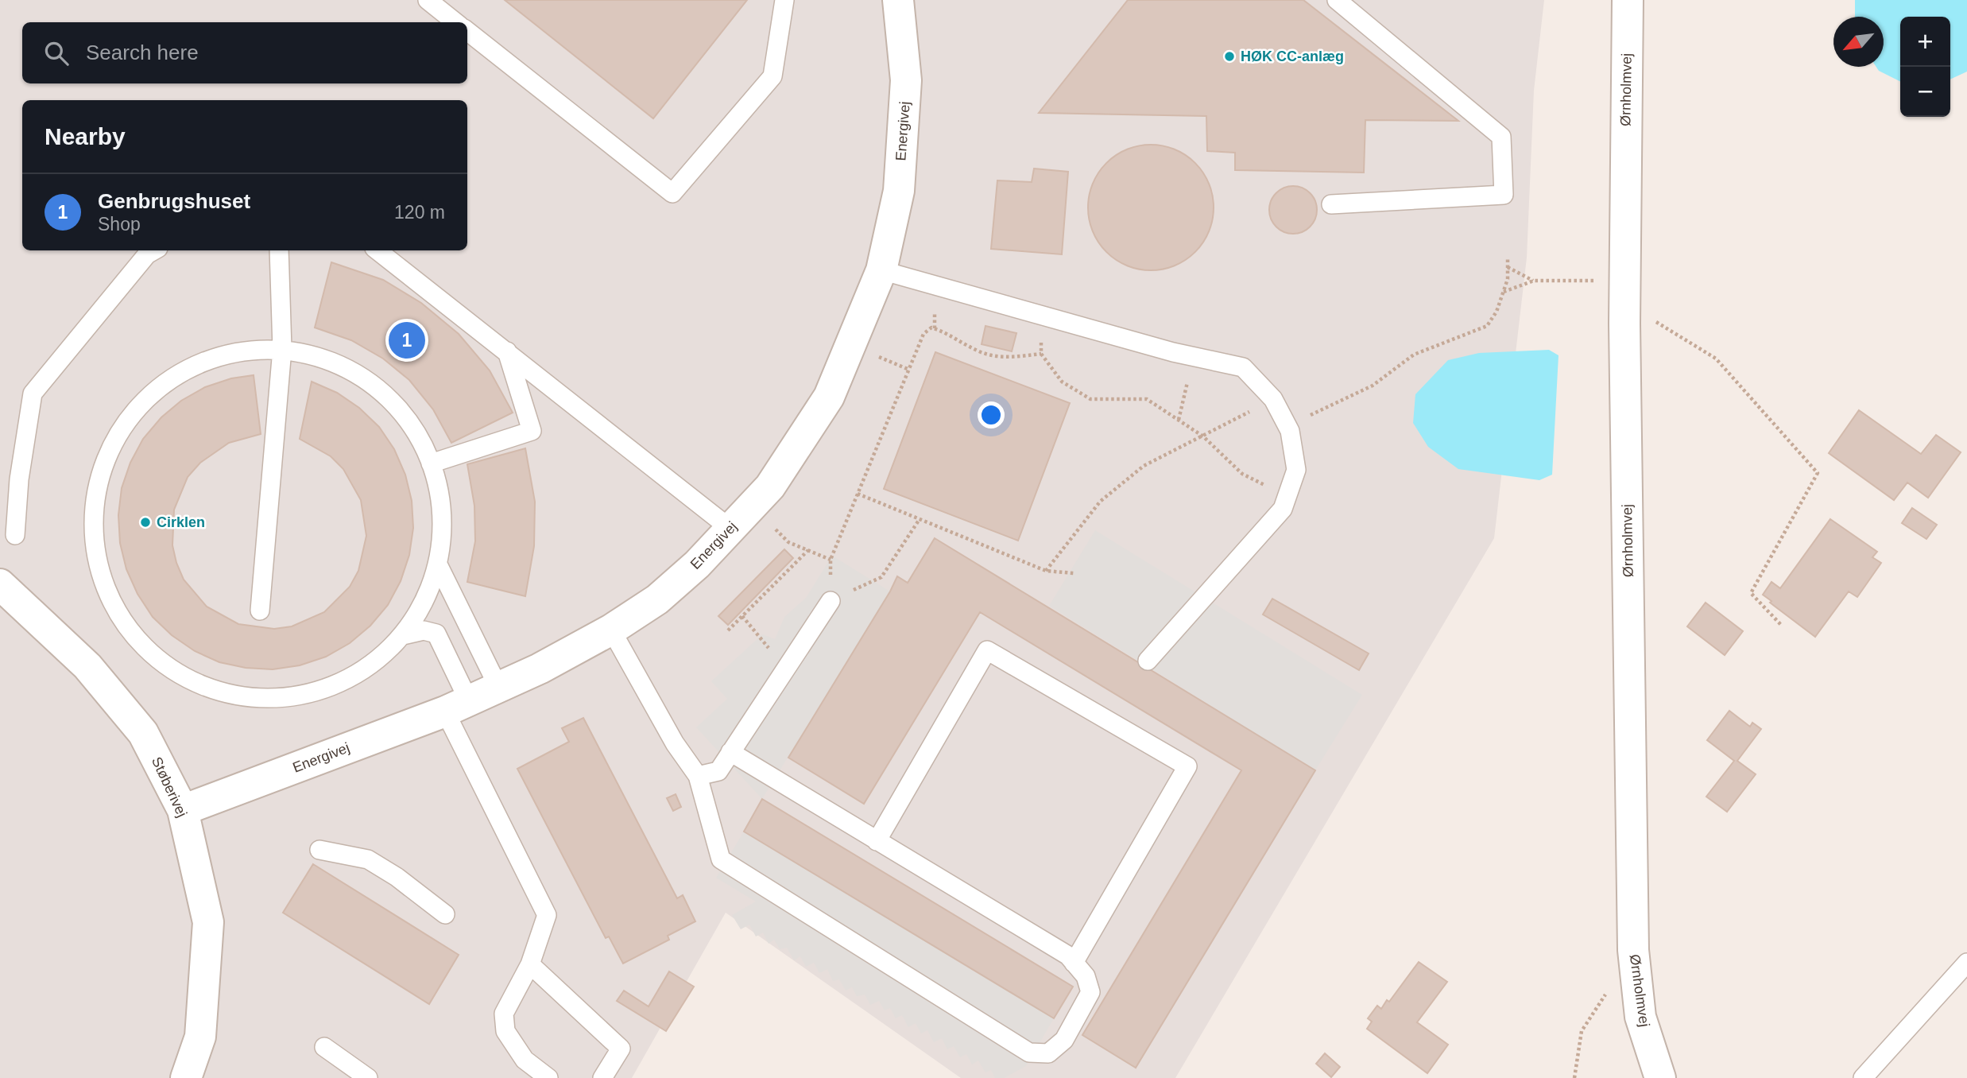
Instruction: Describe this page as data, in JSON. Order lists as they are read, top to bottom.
{
  "streets": {
    "street": ["Ørnholmvej", "Energivej", "Støberivej"]
  },
  "crossings": [
    ["Energivej", "Støberivej"]
  ],
  "places": ["HØK CC-anlæg", "Cirklen"],
  "north": "bottom left",
  "page": {
    "map_buttons": ["+", "−"],
    "search": "Search here",
    "heading": "Nearby",
    "list": [
      {
        "mark": "1",
        "name": "Genbrugshuset",
        "note": "Shop",
        "value": "120 m"
      }
    ],
    "pins": "1"
  }
}
